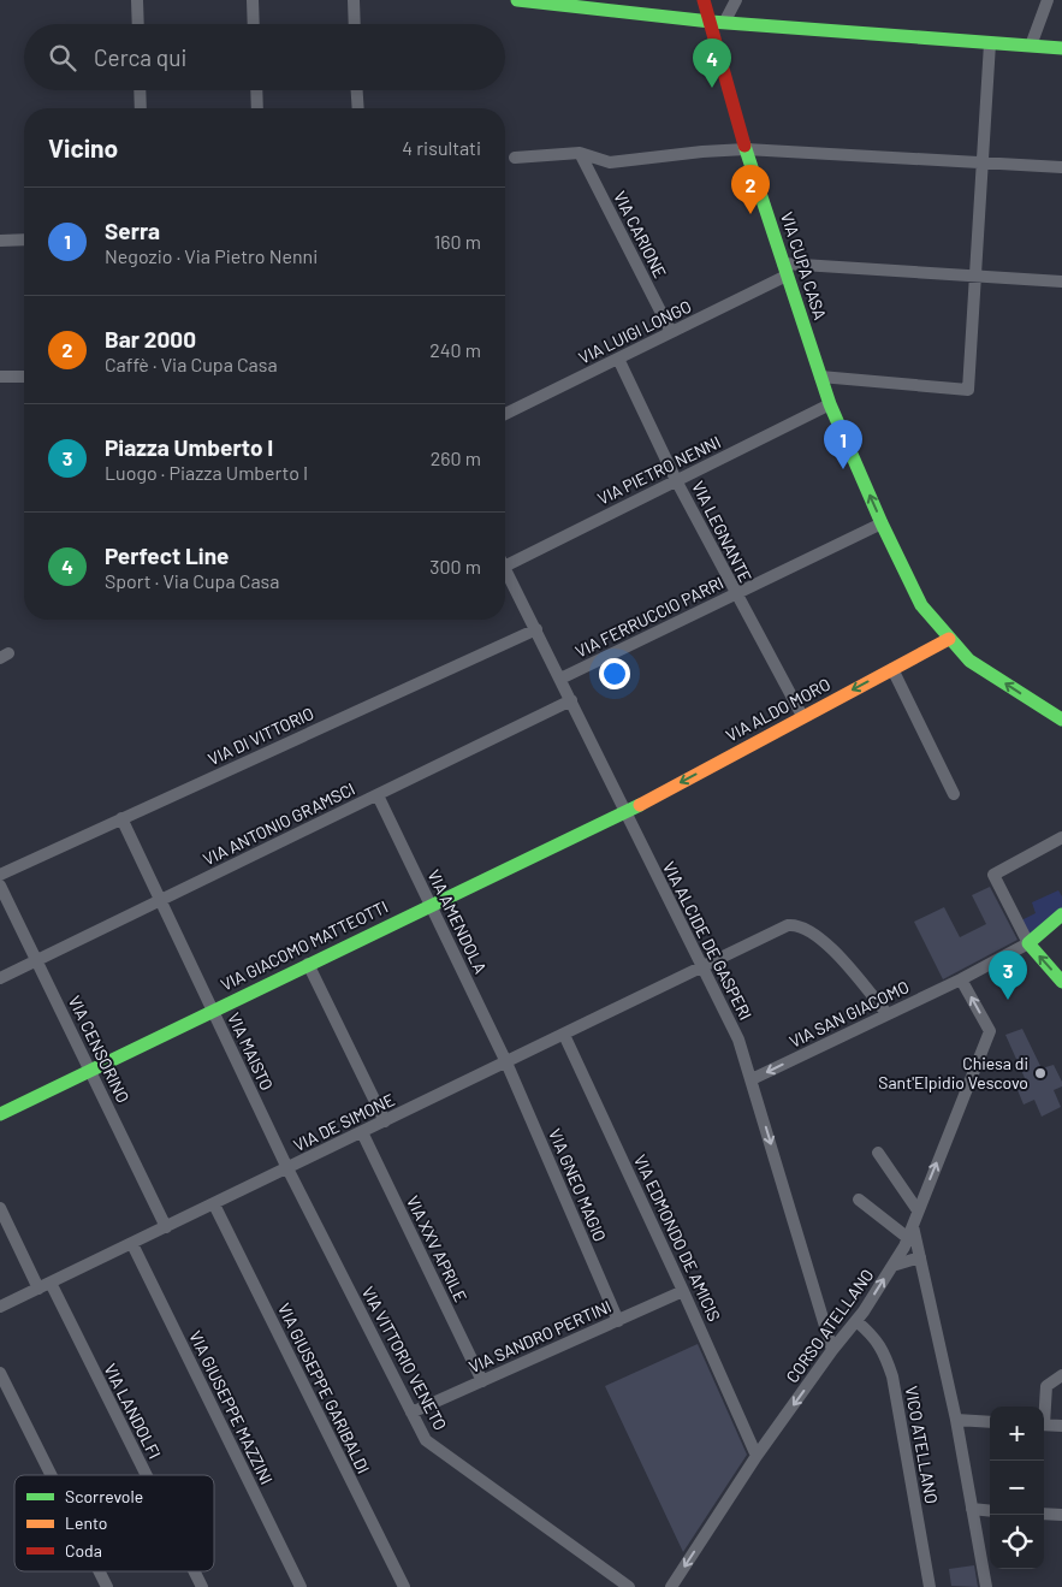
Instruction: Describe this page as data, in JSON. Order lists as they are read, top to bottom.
{
  "streets": {
    "street": [
      "VIA CARIONE",
      "VIA CUPA CASA",
      "VIA LUIGI LONGO",
      "VIA PIETRO NENNI",
      "VIA LEGNANTE",
      "VIA FERRUCCIO PARRI",
      "VIA ALDO MORO",
      "VIA DI VITTORIO",
      "VIA ANTONIO GRAMSCI",
      "VIA AMENDOLA",
      "VIA ALCIDE DE GASPERI",
      "VIA GIACOMO MATTEOTTI",
      "VIA SAN GIACOMO",
      "VIA CENSORINO",
      "VIA MAISTO",
      "VIA DE SIMONE",
      "VIA GNEO MAGIO",
      "VIA EDMONDO DE AMICIS",
      "VIA XXV APRILE",
      "CORSO ATELLANO",
      "VIA SANDRO PERTINI",
      "VIA VITTORIO VENETO",
      "VIA GIUSEPPE GARIBALDI",
      "VIA GIUSEPPE MAZZINI",
      "VIA LANDOLFI",
      "VICO ATELLANO"
    ]
  },
  "crossings": [
    ["VIA CARIONE", "VIA LUIGI LONGO"],
    ["VIA CUPA CASA", "VIA LUIGI LONGO"],
    ["VIA CUPA CASA", "VIA PIETRO NENNI"],
    ["VIA CUPA CASA", "VIA FERRUCCIO PARRI"],
    ["VIA CUPA CASA", "VIA ALDO MORO"],
    ["VIA LUIGI LONGO", "VIA LEGNANTE"],
    ["VIA PIETRO NENNI", "VIA LEGNANTE"],
    ["VIA LEGNANTE", "VIA FERRUCCIO PARRI"],
    ["VIA LEGNANTE", "VIA ALDO MORO"],
    ["VIA FERRUCCIO PARRI", "VIA ALCIDE DE GASPERI"],
    ["VIA ALDO MORO", "VIA ALCIDE DE GASPERI"],
    ["VIA ALDO MORO", "VIA GIACOMO MATTEOTTI"],
    ["VIA DI VITTORIO", "VIA ALCIDE DE GASPERI"],
    ["VIA DI VITTORIO", "VIA MAISTO"],
    ["VIA ANTONIO GRAMSCI", "VIA AMENDOLA"],
    ["VIA ANTONIO GRAMSCI", "VIA ALCIDE DE GASPERI"],
    ["VIA ANTONIO GRAMSCI", "VIA CENSORINO"],
    ["VIA ANTONIO GRAMSCI", "VIA MAISTO"],
    ["VIA AMENDOLA", "VIA GIACOMO MATTEOTTI"],
    ["VIA AMENDOLA", "VIA DE SIMONE"],
    ["VIA AMENDOLA", "VIA GNEO MAGIO"],
    ["VIA ALCIDE DE GASPERI", "VIA GIACOMO MATTEOTTI"],
    ["VIA ALCIDE DE GASPERI", "VIA SAN GIACOMO"],
    ["VIA ALCIDE DE GASPERI", "VIA DE SIMONE"],
    ["VIA ALCIDE DE GASPERI", "CORSO ATELLANO"],
    ["VIA GIACOMO MATTEOTTI", "VIA CENSORINO"],
    ["VIA GIACOMO MATTEOTTI", "VIA MAISTO"],
    ["VIA SAN GIACOMO", "VIA DE SIMONE"],
    ["VIA SAN GIACOMO", "CORSO ATELLANO"],
    ["VIA CENSORINO", "VIA DE SIMONE"],
    ["VIA MAISTO", "VIA DE SIMONE"],
    ["VIA MAISTO", "VIA VITTORIO VENETO"],
    ["VIA DE SIMONE", "VIA GNEO MAGIO"],
    ["VIA DE SIMONE", "VIA EDMONDO DE AMICIS"],
    ["VIA DE SIMONE", "VIA XXV APRILE"],
    ["VIA DE SIMONE", "VIA VITTORIO VENETO"],
    ["VIA DE SIMONE", "VIA GIUSEPPE GARIBALDI"],
    ["VIA DE SIMONE", "VIA GIUSEPPE MAZZINI"],
    ["VIA DE SIMONE", "VIA LANDOLFI"],
    ["VIA GNEO MAGIO", "VIA SANDRO PERTINI"],
    ["VIA EDMONDO DE AMICIS", "CORSO ATELLANO"],
    ["VIA EDMONDO DE AMICIS", "VIA SANDRO PERTINI"],
    ["VIA XXV APRILE", "VIA SANDRO PERTINI"],
    ["CORSO ATELLANO", "VICO ATELLANO"],
    ["VIA SANDRO PERTINI", "VIA VITTORIO VENETO"]
  ],
  "one_way": ["VIA ALDO MORO", "VIA SAN GIACOMO"],
  "places": ["Chiesa di Sant'Elpidio Vescovo"],
  "legend": ["Scorrevole", "Lento", "Coda"],
  "page": {
    "search": "Cerca qui",
    "pins": [
      "4",
      "2",
      "1",
      "3"
    ],
    "heading": ["Vicino", "4 risultati"],
    "list": [
      {
        "mark": "1",
        "name": "Serra",
        "note": "Negozio · Via Pietro Nenni",
        "value": "160 m"
      },
      {
        "mark": "2",
        "name": "Bar 2000",
        "note": "Caffè · Via Cupa Casa",
        "value": "240 m"
      },
      {
        "mark": "3",
        "name": "Piazza Umberto I",
        "note": "Luogo · Piazza Umberto I",
        "value": "260 m"
      },
      {
        "mark": "4",
        "name": "Perfect Line",
        "note": "Sport · Via Cupa Casa",
        "value": "300 m"
      }
    ],
    "map_buttons": ["+", "−"]
  }
}
